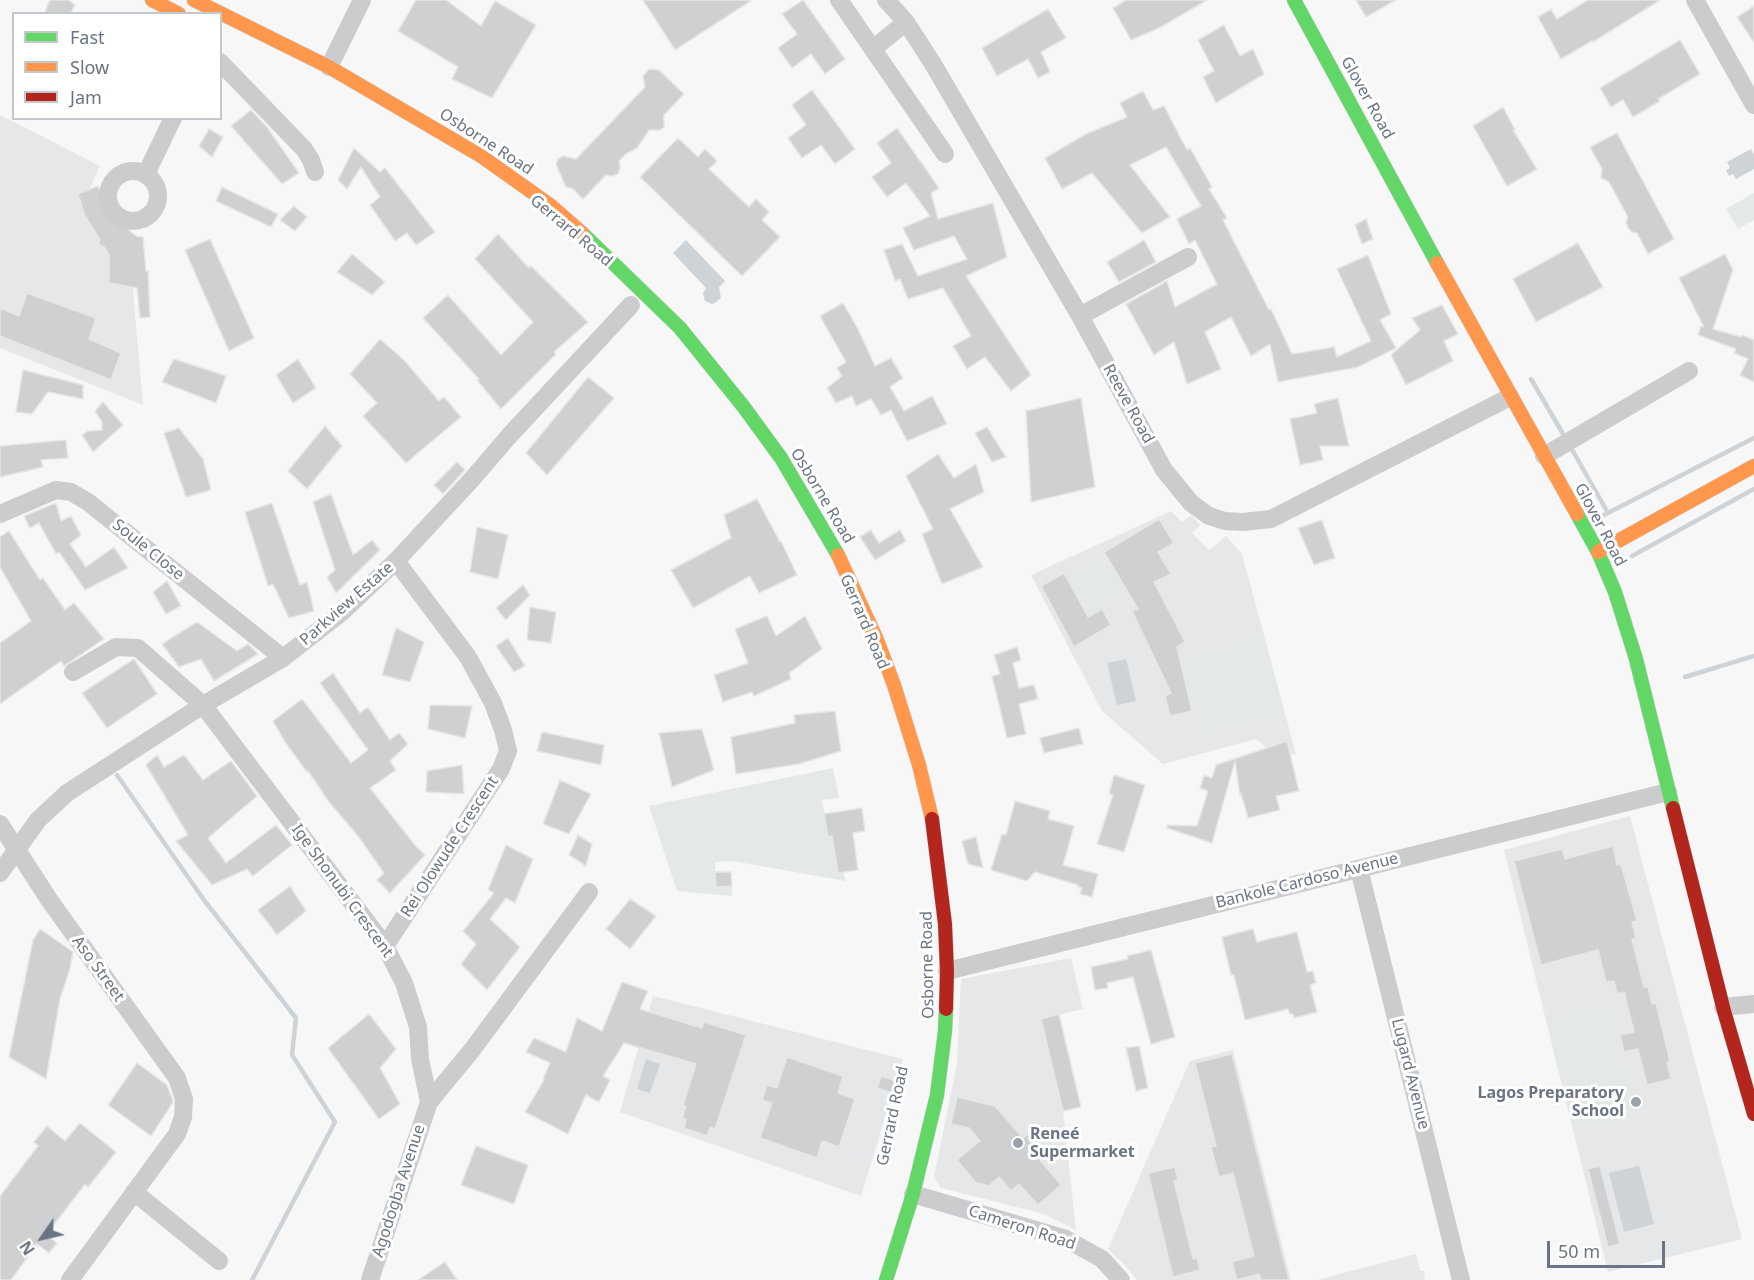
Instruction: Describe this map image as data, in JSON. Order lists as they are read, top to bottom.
{
  "streets": {
    "main road": ["Glover Road", "Osborne Road"],
    "street": [
      "Reeve Road",
      "Soule Close",
      "Parkview Estate",
      "Rei Olowude Crescent",
      "Bankole Cardoso Avenue",
      "Ige Shonubi Crescent",
      "Aso Street",
      "Lugard Avenue",
      "Agodogba Avenue",
      "Cameron Road"
    ]
  },
  "crossings": [
    ["Glover Road", "Reeve Road"],
    ["Glover Road", "Bankole Cardoso Avenue"],
    ["Osborne Road", "Bankole Cardoso Avenue"],
    ["Osborne Road", "Cameron Road"],
    ["Soule Close", "Parkview Estate"],
    ["Parkview Estate", "Rei Olowude Crescent"],
    ["Parkview Estate", "Ige Shonubi Crescent"],
    ["Parkview Estate", "Aso Street"],
    ["Rei Olowude Crescent", "Ige Shonubi Crescent"],
    ["Bankole Cardoso Avenue", "Lugard Avenue"],
    ["Ige Shonubi Crescent", "Agodogba Avenue"]
  ],
  "places": ["Lagos Preparatory School", "Reneé Supermarket"],
  "legend": ["Fast", "Slow", "Jam"],
  "scale_bar": "50 m",
  "north": "bottom left"
}
